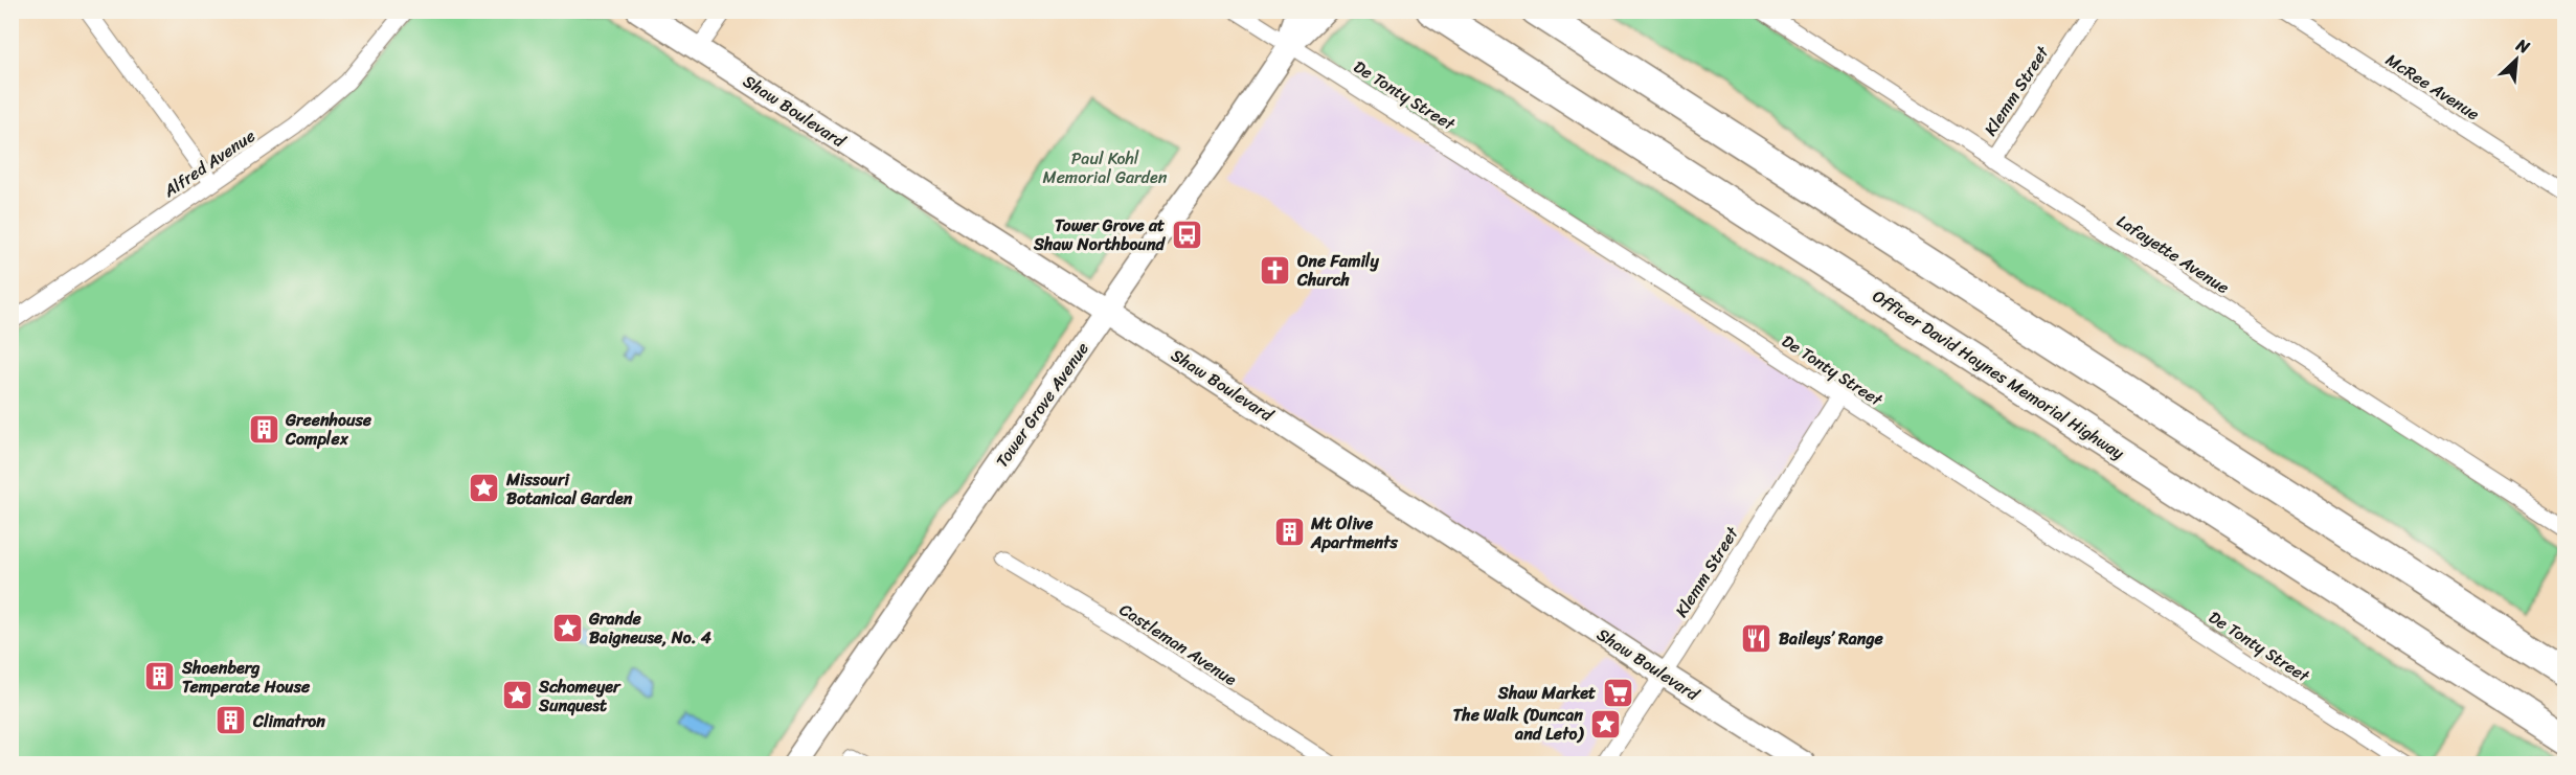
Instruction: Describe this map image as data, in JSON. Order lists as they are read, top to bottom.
{
  "streets": {
    "highway": ["Officer David Haynes Memorial Highway"],
    "street": [
      "McRee Avenue",
      "Klemm Street",
      "De Tonty Street",
      "Shaw Boulevard",
      "Alfred Avenue",
      "Lafayette Avenue",
      "Tower Grove Avenue",
      "Castleman Avenue"
    ]
  },
  "crossings": [
    ["Klemm Street", "De Tonty Street"],
    ["Klemm Street", "Shaw Boulevard"],
    ["Klemm Street", "Lafayette Avenue"],
    ["De Tonty Street", "Tower Grove Avenue"],
    ["Shaw Boulevard", "Tower Grove Avenue"]
  ],
  "parks": ["Paul Kohl Memorial Garden"],
  "places": {
    "bus stop": ["Tower Grove at Shaw Northbound"],
    "church": ["One Family Church"],
    "building": [
      "Greenhouse Complex",
      "Mt Olive Apartments",
      "Shoenberg Temperate House",
      "Climatron"
    ],
    "place": [
      "Missouri Botanical Garden",
      "Grande Baigneuse, No. 4",
      "Schomeyer Sunquest",
      "The Walk (Duncan and Leto)"
    ],
    "restaurant": ["Baileys’ Range"],
    "supermarket": ["Shaw Market"]
  },
  "north": "top right"
}
